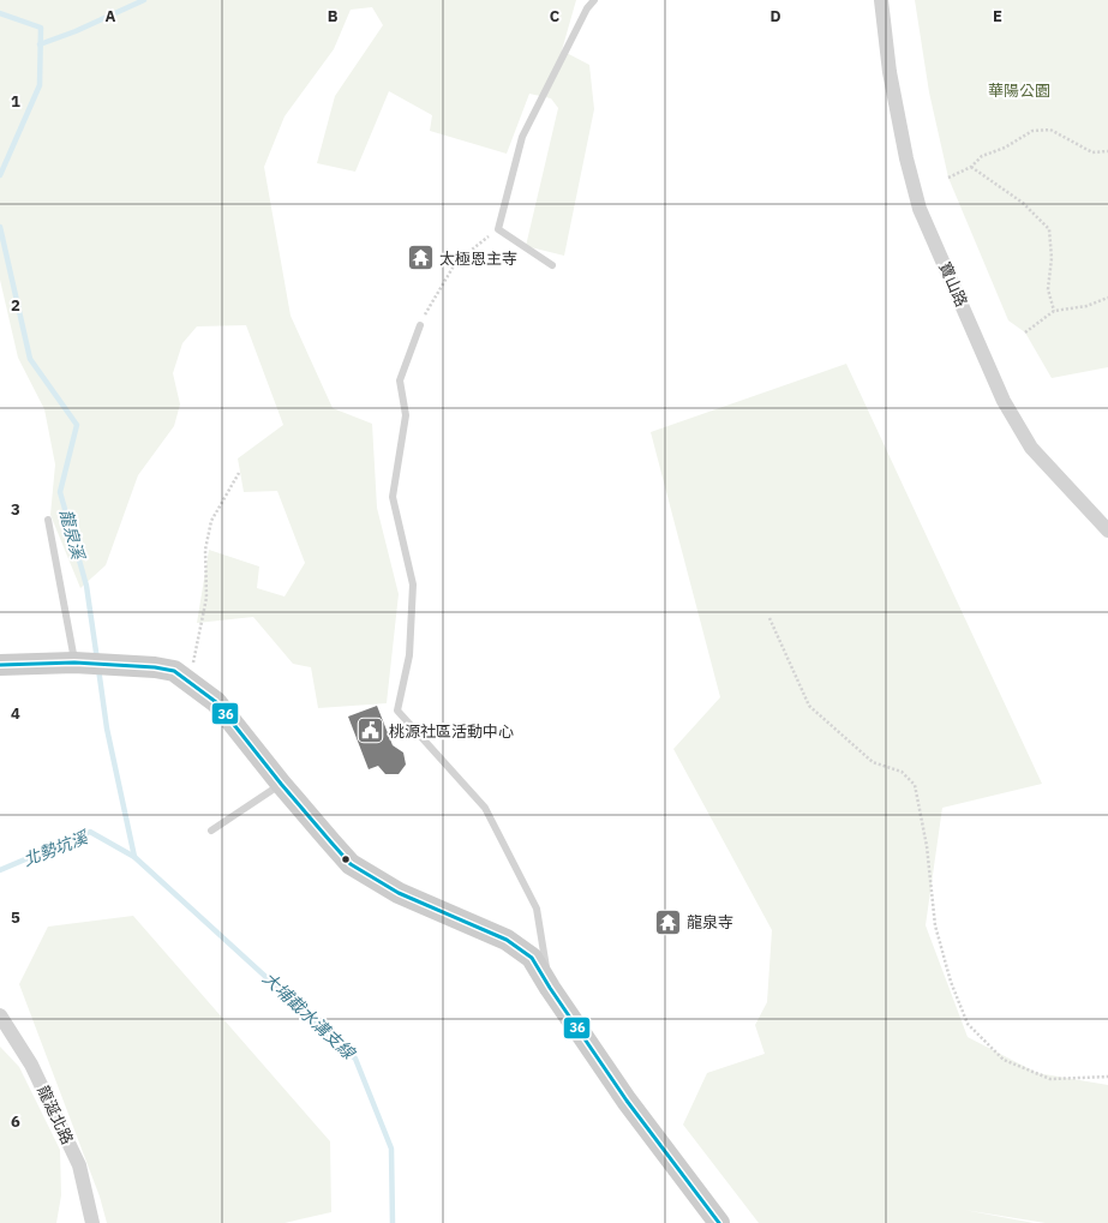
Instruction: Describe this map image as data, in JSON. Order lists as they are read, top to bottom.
{
  "streets": {
    "street": ["寶山路", "龍涎北路"]
  },
  "water": ["龍泉溪", "北勢坑溪", "大埔截水溝支線"],
  "parks": ["華陽公園"],
  "places": {
    "temple": ["太極恩主寺", "龍泉寺"],
    "public building": ["桃源社區活動中心"]
  },
  "lines": ["transit line 36"],
  "grid": {
    "columns": [
      "A",
      "B",
      "C",
      "D",
      "E"
    ],
    "rows": [
      "1",
      "2",
      "3",
      "4",
      "5",
      "6"
    ]
  }
}
